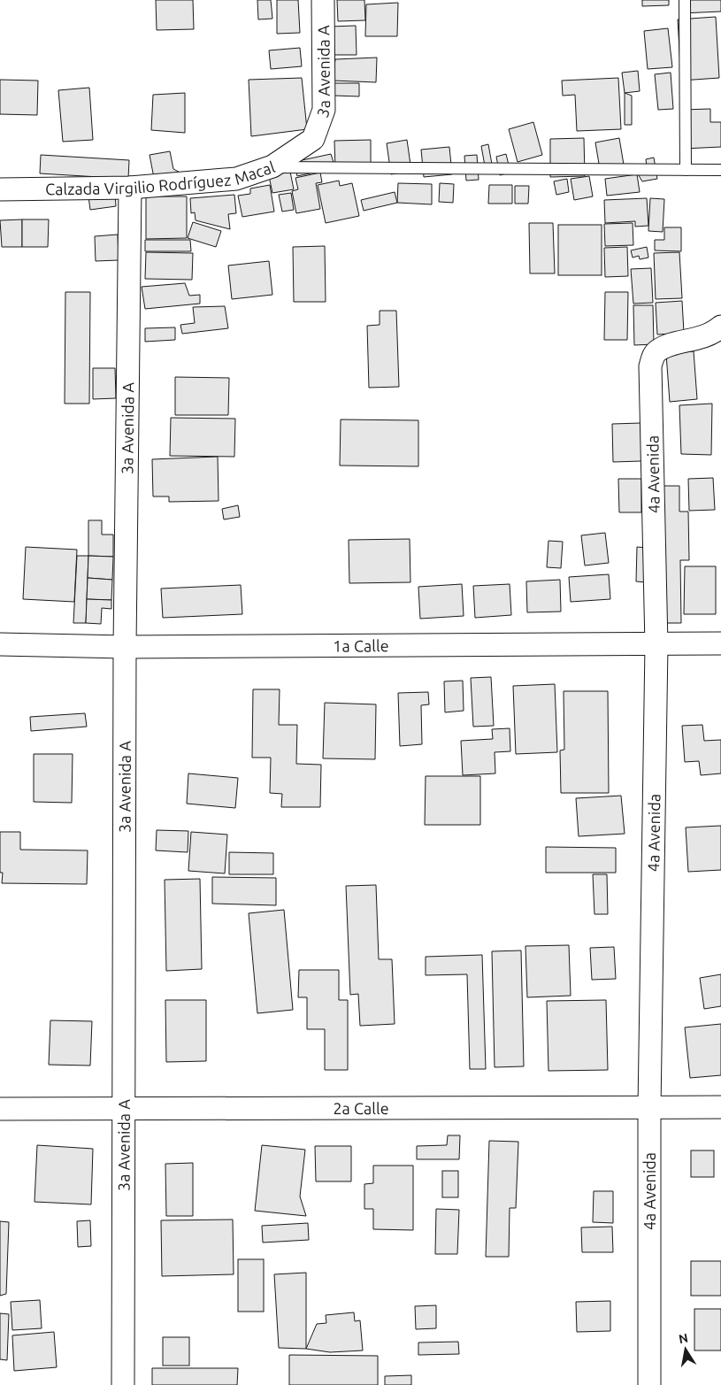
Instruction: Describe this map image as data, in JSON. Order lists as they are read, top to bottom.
{
  "streets": {
    "street": [
      "3a Avenida A",
      "Calzada Virgilio Rodríguez Macal",
      "4a Avenida",
      "1a Calle",
      "2a Calle"
    ]
  },
  "crossings": [
    ["3a Avenida A", "Calzada Virgilio Rodríguez Macal"],
    ["3a Avenida A", "1a Calle"],
    ["3a Avenida A", "2a Calle"],
    ["4a Avenida", "1a Calle"],
    ["4a Avenida", "2a Calle"]
  ],
  "north": "top"
}
